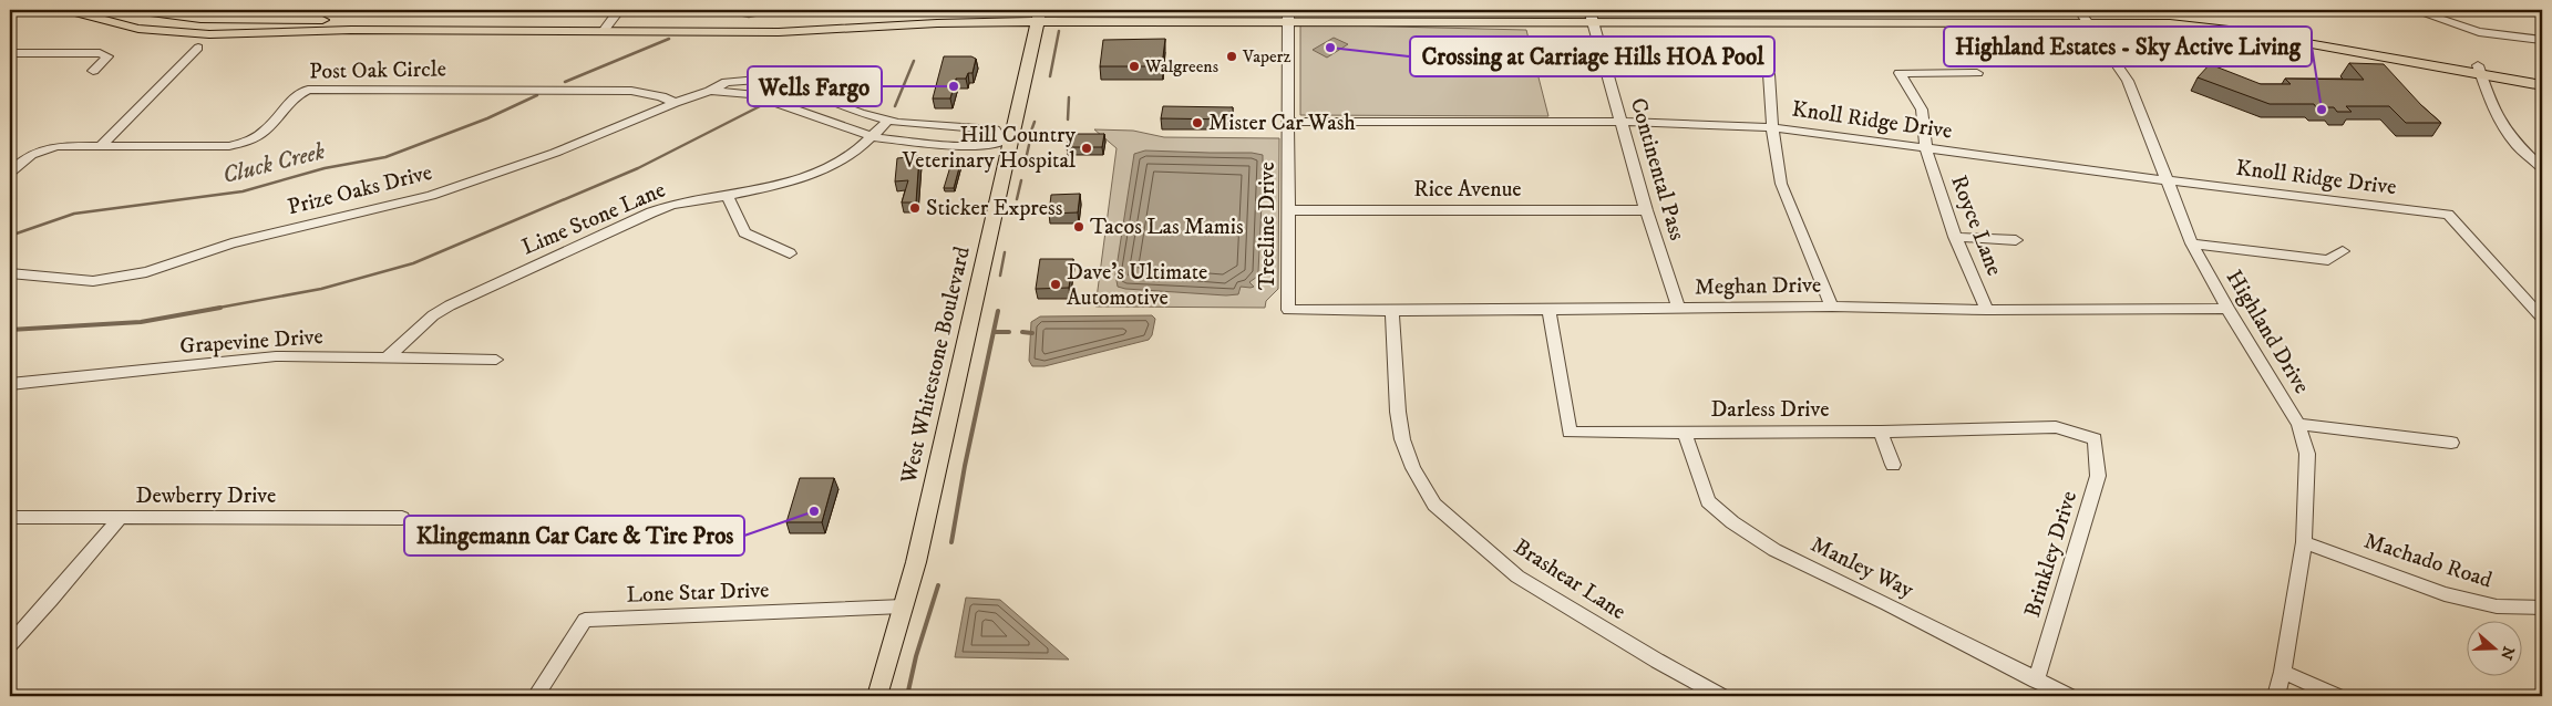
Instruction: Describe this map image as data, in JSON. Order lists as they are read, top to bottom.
{
  "streets": {
    "main road": ["West Whitestone Boulevard"],
    "street": [
      "Post Oak Circle",
      "Knoll Ridge Drive",
      "Continental Pass",
      "Rice Avenue",
      "Prize Oaks Drive",
      "Lime Stone Lane",
      "Treeline Drive",
      "Royce Lane",
      "Meghan Drive",
      "Highland Drive",
      "Grapevine Drive",
      "Darless Drive",
      "Dewberry Drive",
      "Brinkley Drive",
      "Machado Road",
      "Manley Way",
      "Brashear Lane",
      "Lone Star Drive"
    ]
  },
  "crossings": [
    ["Post Oak Circle", "Prize Oaks Drive"],
    ["Knoll Ridge Drive", "Continental Pass"],
    ["Knoll Ridge Drive", "Treeline Drive"],
    ["Knoll Ridge Drive", "Royce Lane"],
    ["Knoll Ridge Drive", "Highland Drive"],
    ["Continental Pass", "Rice Avenue"],
    ["Continental Pass", "Meghan Drive"],
    ["Rice Avenue", "Treeline Drive"],
    ["Prize Oaks Drive", "Lime Stone Lane"],
    ["Prize Oaks Drive", "West Whitestone Boulevard"],
    ["Lime Stone Lane", "Grapevine Drive"],
    ["Treeline Drive", "Meghan Drive"],
    ["Royce Lane", "Meghan Drive"],
    ["Meghan Drive", "Highland Drive"],
    ["Meghan Drive", "Darless Drive"],
    ["Meghan Drive", "Brashear Lane"],
    ["Highland Drive", "Machado Road"],
    ["West Whitestone Boulevard", "Lone Star Drive"],
    ["Darless Drive", "Brinkley Drive"],
    ["Darless Drive", "Manley Way"],
    ["Brinkley Drive", "Manley Way"]
  ],
  "water": ["Cluck Creek"],
  "places": [
    "Crossing at Carriage Hills HOA Pool",
    "Vaperz",
    "Walgreens",
    "Wells Fargo",
    "Highland Estates - Sky Active Living",
    "Mister Car Wash",
    "Hill Country Veterinary Hospital",
    "Sticker Express",
    "Tacos Las Mamis",
    "Dave's Ultimate Automotive",
    "Klingemann Car Care & Tire Pros"
  ],
  "north": "right"
}
